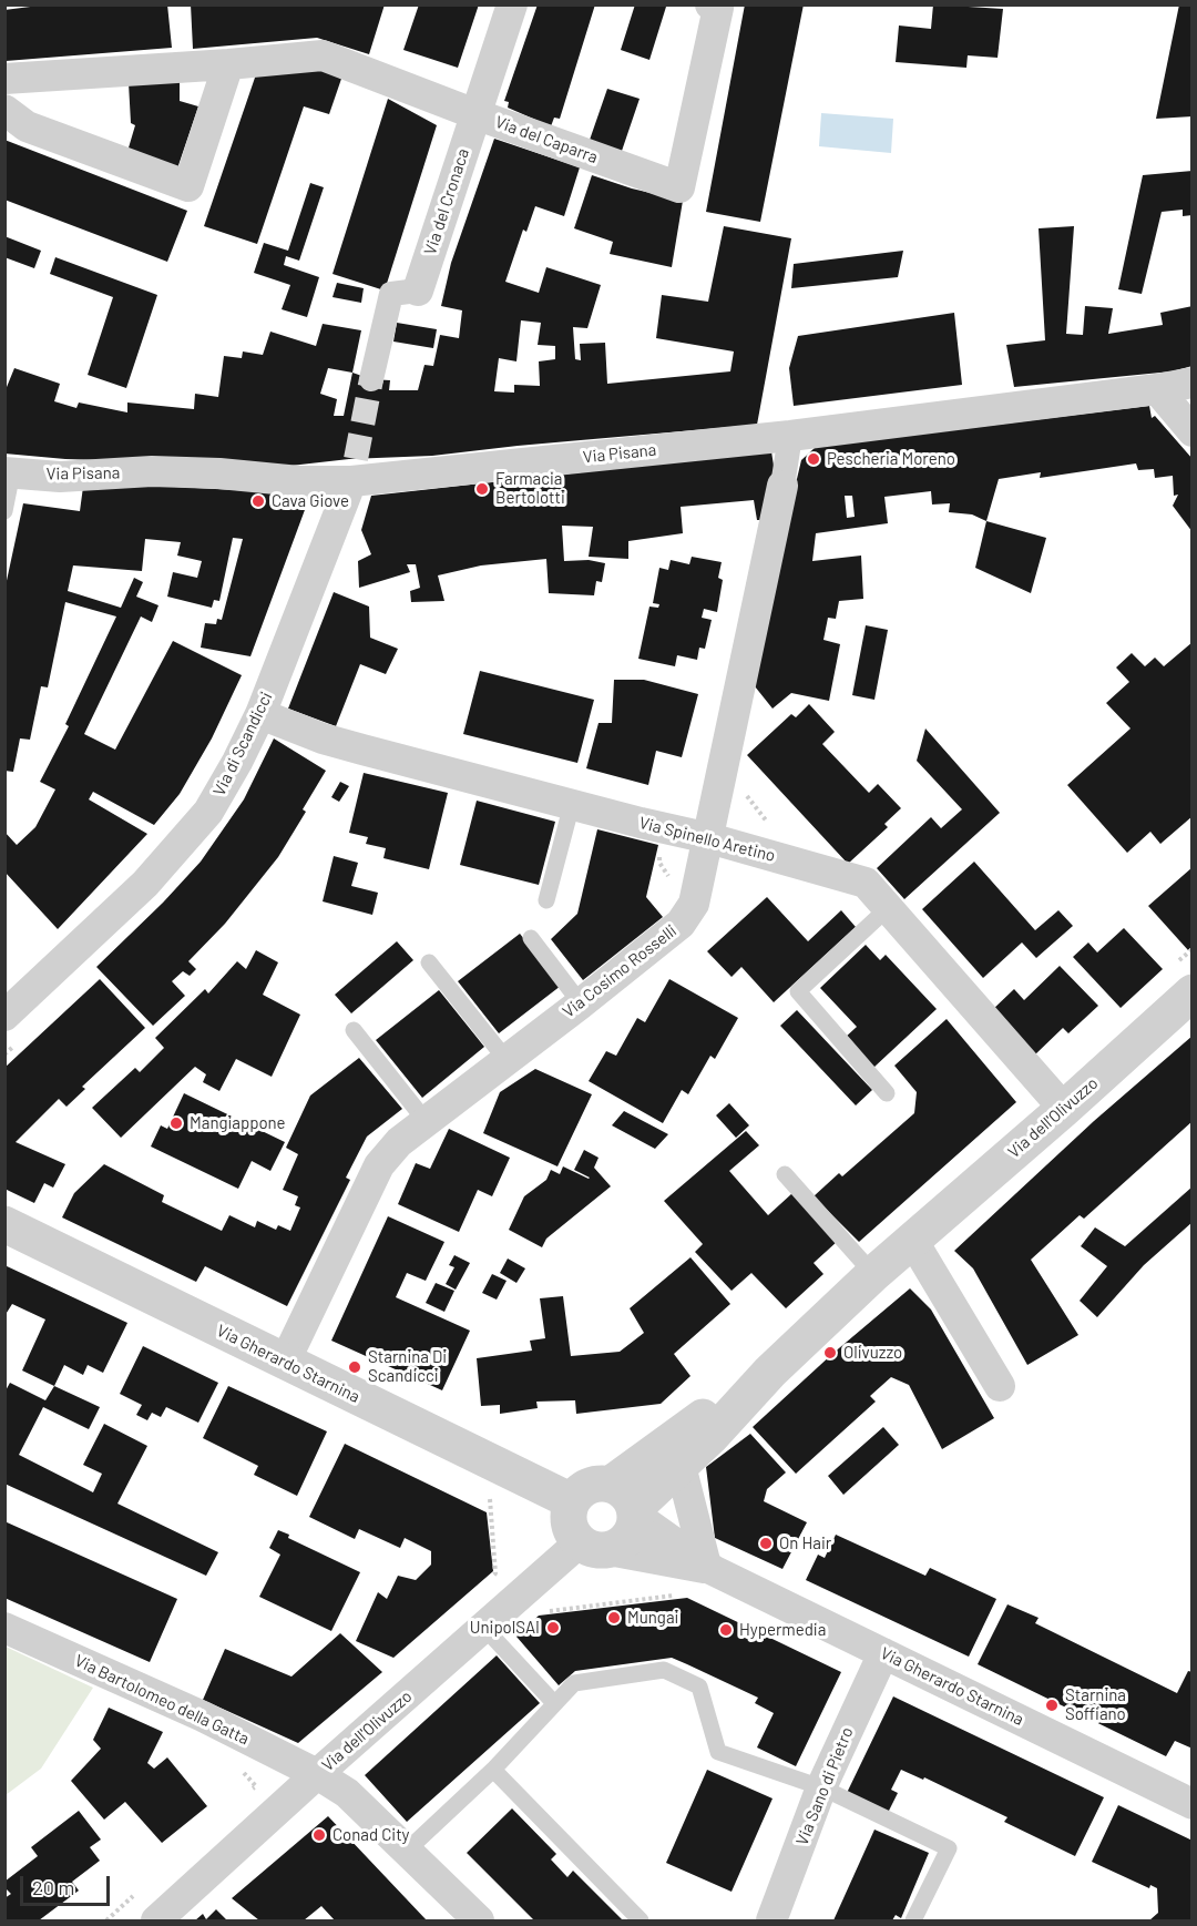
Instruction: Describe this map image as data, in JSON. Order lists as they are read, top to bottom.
{
  "streets": {
    "street": [
      "Via del Caparra",
      "Via del Cronaca",
      "Via Pisana",
      "Via di Scandicci",
      "Via Spinello Aretino",
      "Via Cosimo Rosselli",
      "Via dell'Olivuzzo",
      "Via Gherardo Starnina",
      "Via Bartolomeo della Gatta",
      "Via Sano di Pietro"
    ]
  },
  "crossings": [
    ["Via del Caparra", "Via del Cronaca"],
    ["Via Pisana", "Via di Scandicci"],
    ["Via di Scandicci", "Via Spinello Aretino"],
    ["Via Spinello Aretino", "Via Cosimo Rosselli"],
    ["Via Spinello Aretino", "Via dell'Olivuzzo"],
    ["Via Cosimo Rosselli", "Via Gherardo Starnina"],
    ["Via dell'Olivuzzo", "Via Gherardo Starnina"],
    ["Via dell'Olivuzzo", "Via Bartolomeo della Gatta"],
    ["Via Gherardo Starnina", "Via Sano di Pietro"]
  ],
  "places": [
    "Pescheria Moreno",
    "Farmacia Bertolotti",
    "Cava Giove",
    "Mangiappone",
    "Olivuzzo",
    "Starnina Di Scandicci",
    "On Hair",
    "Mungai",
    "UnipolSAI",
    "Hypermedia",
    "Starnina Soffiano",
    "Conad City"
  ],
  "scale_bar": "20 m"
}
